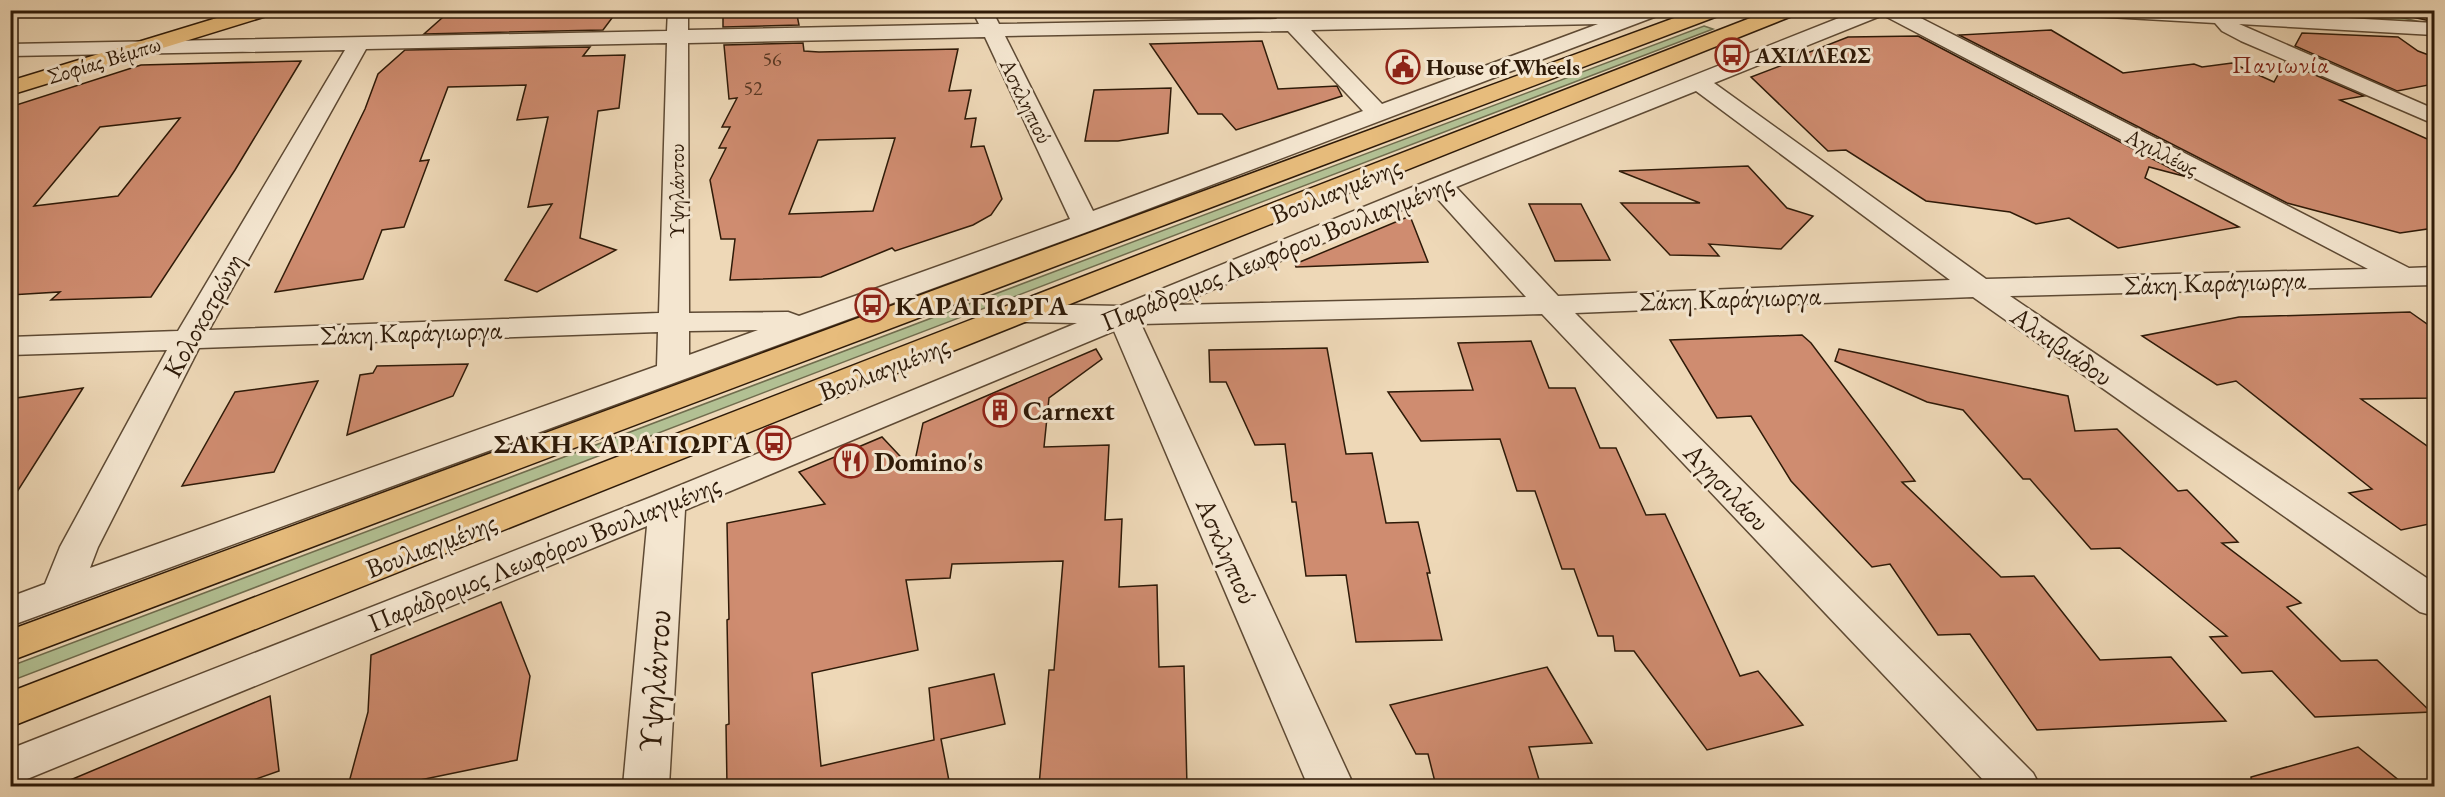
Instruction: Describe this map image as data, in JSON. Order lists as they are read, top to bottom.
{
  "streets": {
    "main road": ["Σοφίας Βέμπω", "Βουλιαγμένης"],
    "street": [
      "Ασκληπιού",
      "Αχιλλέως",
      "Υψηλάντου",
      "Παράδρομος Λεωφόρου Βουλιαγμένης",
      "Σάκη Καράγιωργα",
      "Κολοκοτρώνη",
      "Αλκιβιάδου",
      "Αγησιλάου"
    ]
  },
  "crossings": [
    ["Ασκληπιού", "Παράδρομος Λεωφόρου Βουλιαγμένης"],
    ["Ασκληπιού", "Σάκη Καράγιωργα"],
    ["Αχιλλέως", "Σάκη Καράγιωργα"],
    ["Βουλιαγμένης", "Σάκη Καράγιωργα"],
    ["Υψηλάντου", "Παράδρομος Λεωφόρου Βουλιαγμένης"],
    ["Υψηλάντου", "Σάκη Καράγιωργα"],
    ["Παράδρομος Λεωφόρου Βουλιαγμένης", "Σάκη Καράγιωργα"],
    ["Παράδρομος Λεωφόρου Βουλιαγμένης", "Αλκιβιάδου"],
    ["Παράδρομος Λεωφόρου Βουλιαγμένης", "Αγησιλάου"],
    ["Σάκη Καράγιωργα", "Κολοκοτρώνη"],
    ["Σάκη Καράγιωργα", "Αλκιβιάδου"],
    ["Σάκη Καράγιωργα", "Αγησιλάου"]
  ],
  "districts": ["Πανιωνία"],
  "places": {
    "bus stop": ["ΑΧΙΛΛΕΩΣ", "ΚΑΡΑΓΙΩΡΓΑ", "ΣΑΚΗ ΚΑΡΑΓΙΩΡΓΑ"],
    "public building": ["House of Wheels"],
    "building": ["Carnext"],
    "restaurant": ["Domino's"]
  },
  "house_numbers": ["56", "52"]
}
